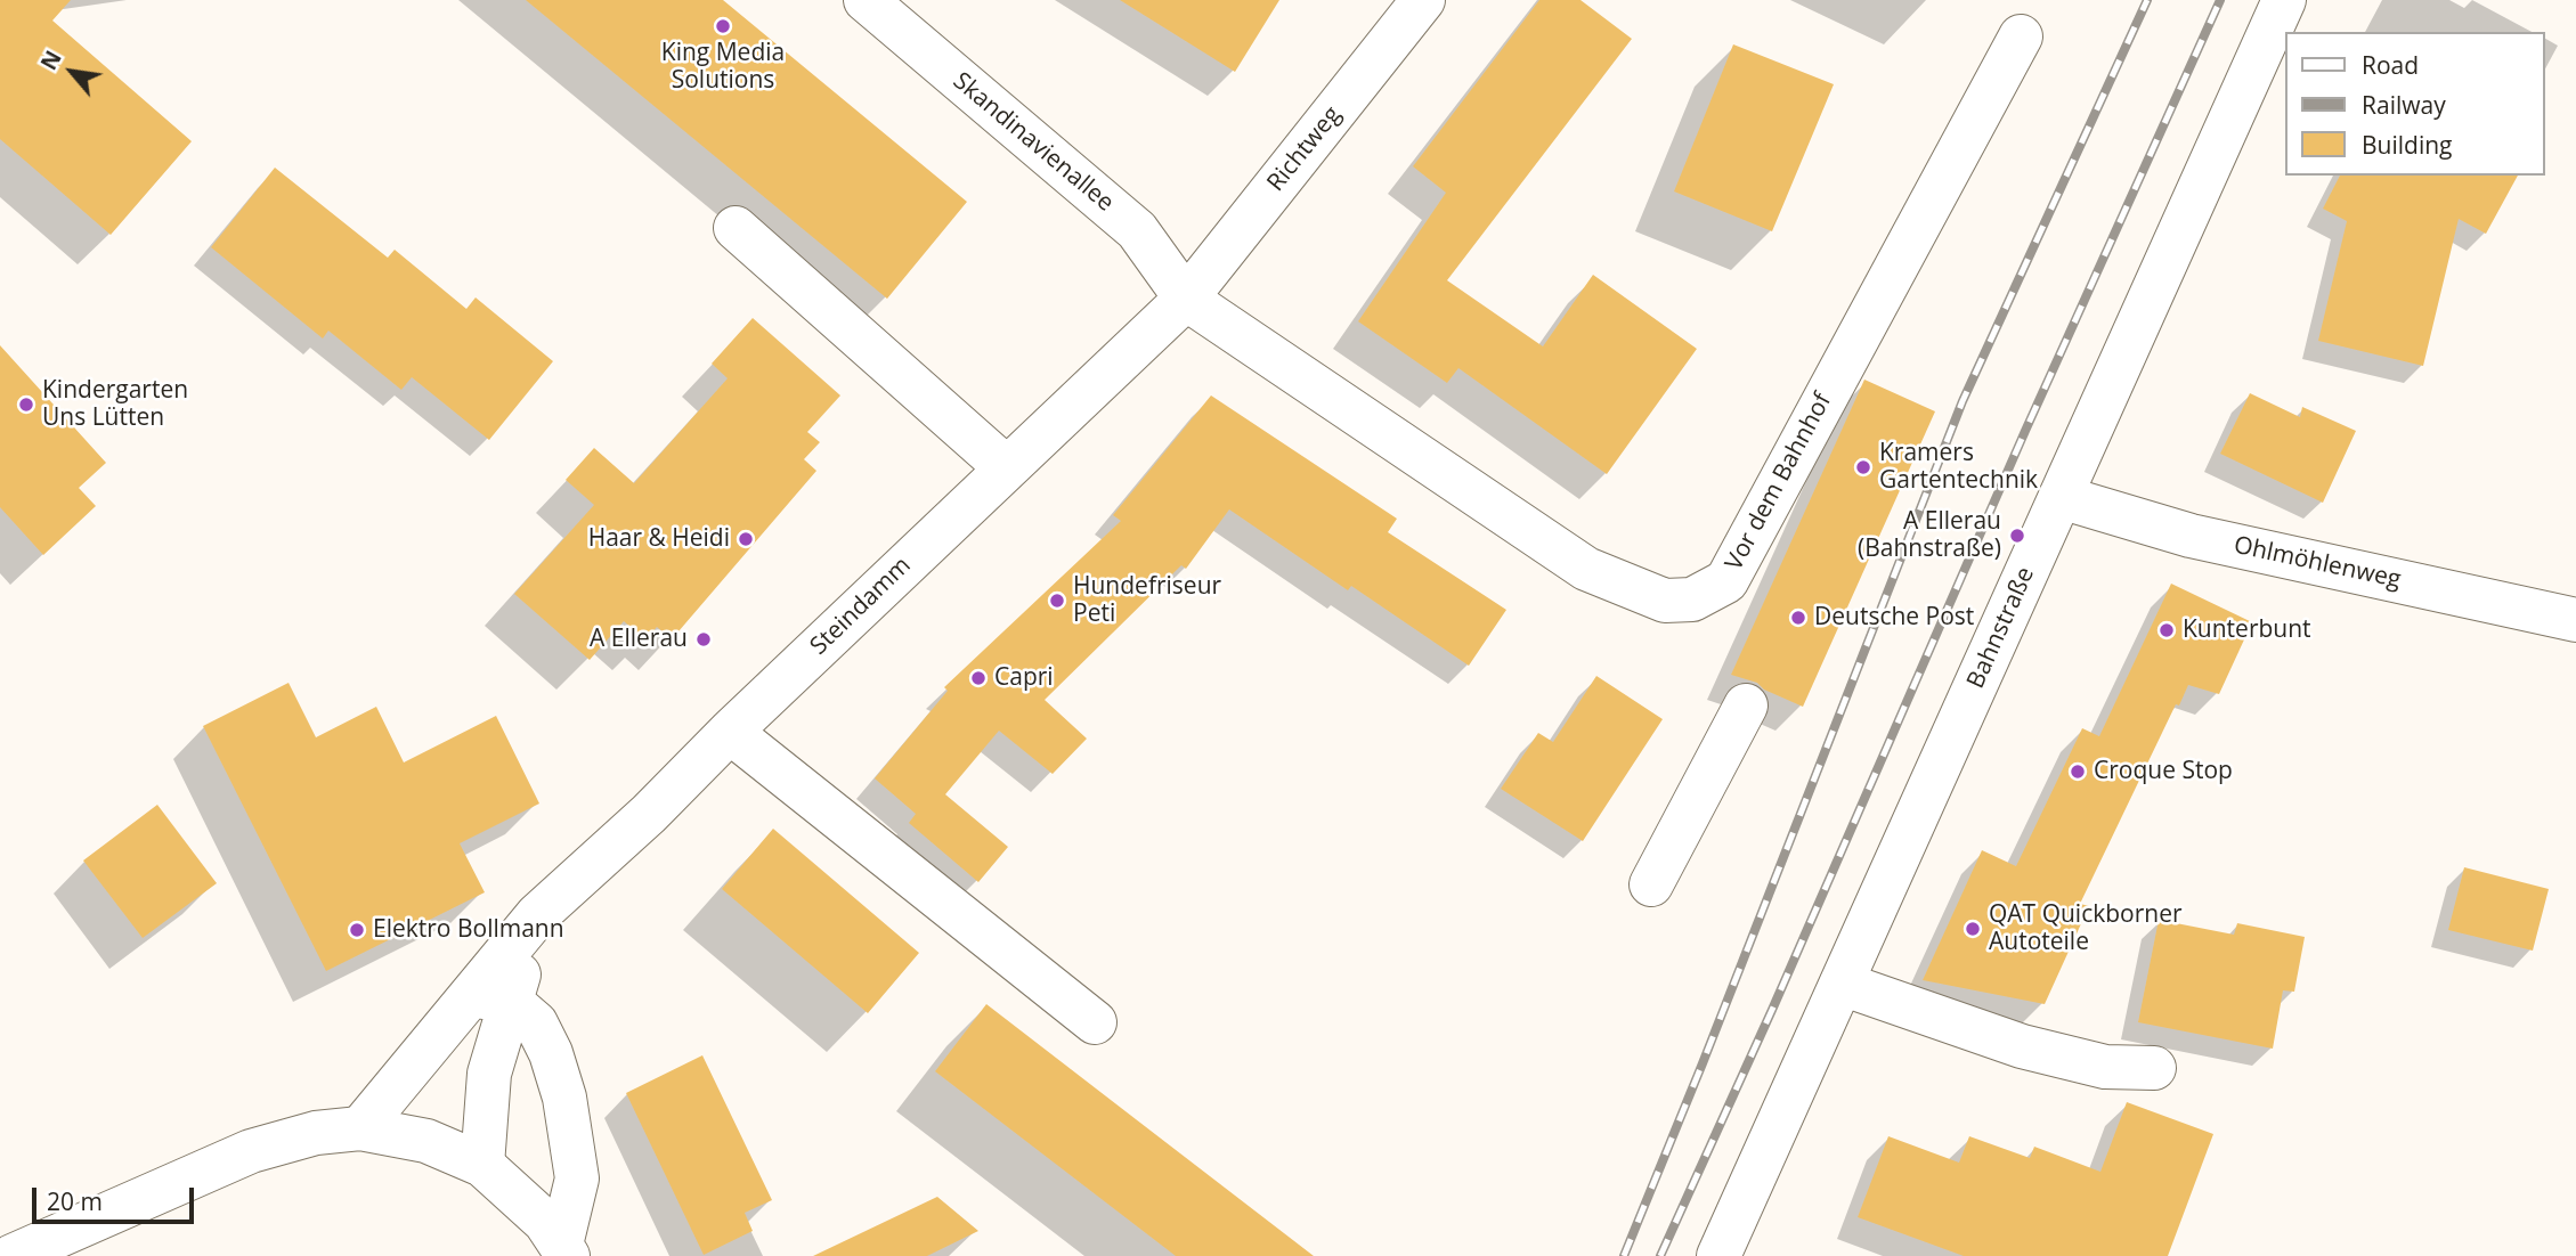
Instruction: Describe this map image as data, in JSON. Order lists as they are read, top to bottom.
{
  "streets": {
    "street": [
      "Skandinavienallee",
      "Richtweg",
      "Vor dem Bahnhof",
      "Ohlmöhlenweg",
      "Steindamm",
      "Bahnstraße"
    ]
  },
  "crossings": [
    ["Skandinavienallee", "Richtweg"],
    ["Skandinavienallee", "Vor dem Bahnhof"],
    ["Skandinavienallee", "Steindamm"],
    ["Richtweg", "Vor dem Bahnhof"],
    ["Richtweg", "Steindamm"],
    ["Vor dem Bahnhof", "Steindamm"],
    ["Ohlmöhlenweg", "Bahnstraße"]
  ],
  "places": [
    "King Media Solutions",
    "Kindergarten Uns Lütten",
    "Kramers Gartentechnik",
    "A Ellerau (Bahnstraße)",
    "Haar & Heidi",
    "Hundefriseur Peti",
    "Deutsche Post",
    "Kunterbunt",
    "A Ellerau",
    "Capri",
    "Croque Stop",
    "QAT Quickborner Autoteile",
    "Elektro Bollmann"
  ],
  "legend": ["Road", "Railway", "Building"],
  "scale_bar": "20 m",
  "north": "top left"
}
